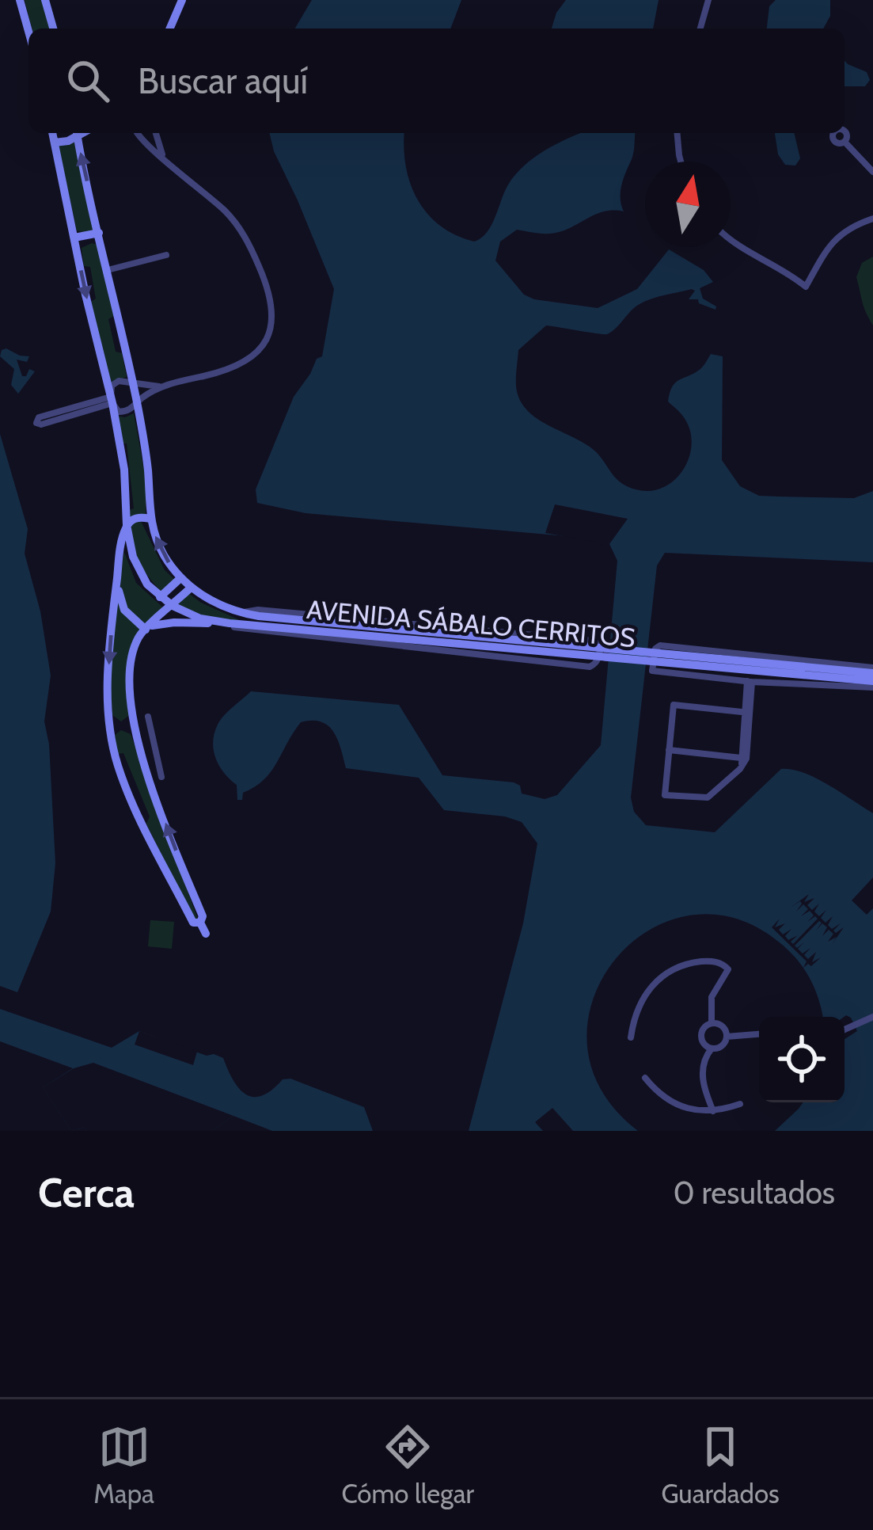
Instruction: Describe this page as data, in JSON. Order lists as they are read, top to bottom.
{
  "streets": {
    "main road": ["AVENIDA SÁBALO CERRITOS"]
  },
  "north": "top",
  "page": {
    "search": "Buscar aquí",
    "heading": ["Cerca", "0 resultados"],
    "nav": ["Mapa", "Cómo llegar", "Guardados"]
  }
}
